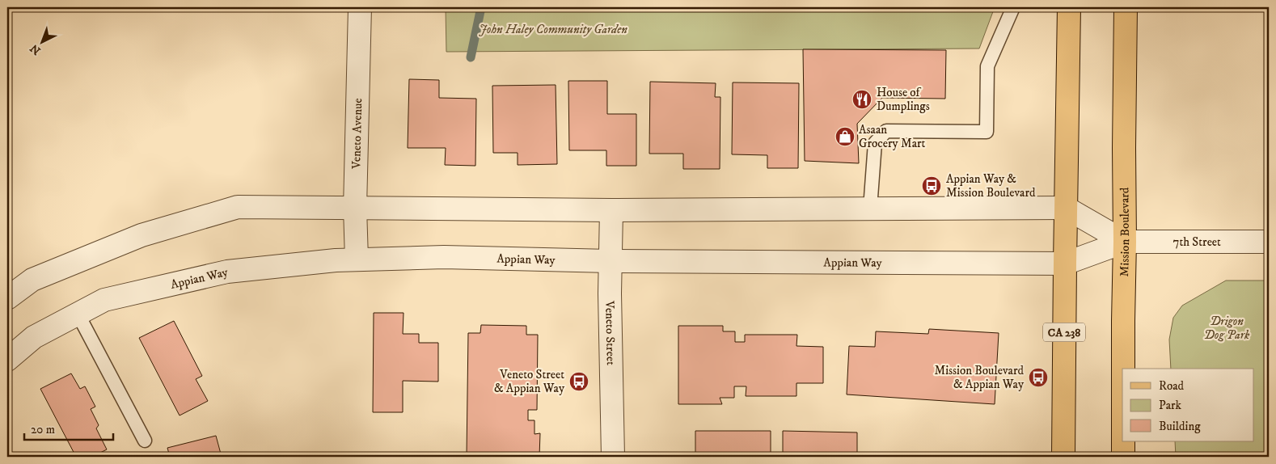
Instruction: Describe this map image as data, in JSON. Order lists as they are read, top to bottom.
{
  "streets": {
    "main road": ["Mission Boulevard", "CA 238"],
    "street": [
      "Veneto Avenue",
      "7th Street",
      "Appian Way",
      "Veneto Street"
    ]
  },
  "crossings": [
    ["Veneto Avenue", "Appian Way"],
    ["Mission Boulevard", "7th Street"],
    ["7th Street", "Appian Way"],
    ["7th Street", "CA 238"],
    ["Appian Way", "CA 238"],
    ["Appian Way", "Veneto Street"]
  ],
  "parks": ["John Haley Community Garden", "Drigon Dog Park"],
  "places": {
    "restaurant": ["House of Dumplings"],
    "shop": ["Asaan Grocery Mart"],
    "bus stop": ["Appian Way & Mission Boulevard", "Mission Boulevard & Appian Way", "Veneto Street & Appian Way"]
  },
  "legend": ["Road", "Park", "Building"],
  "scale_bar": "20 m",
  "north": "bottom left"
}
